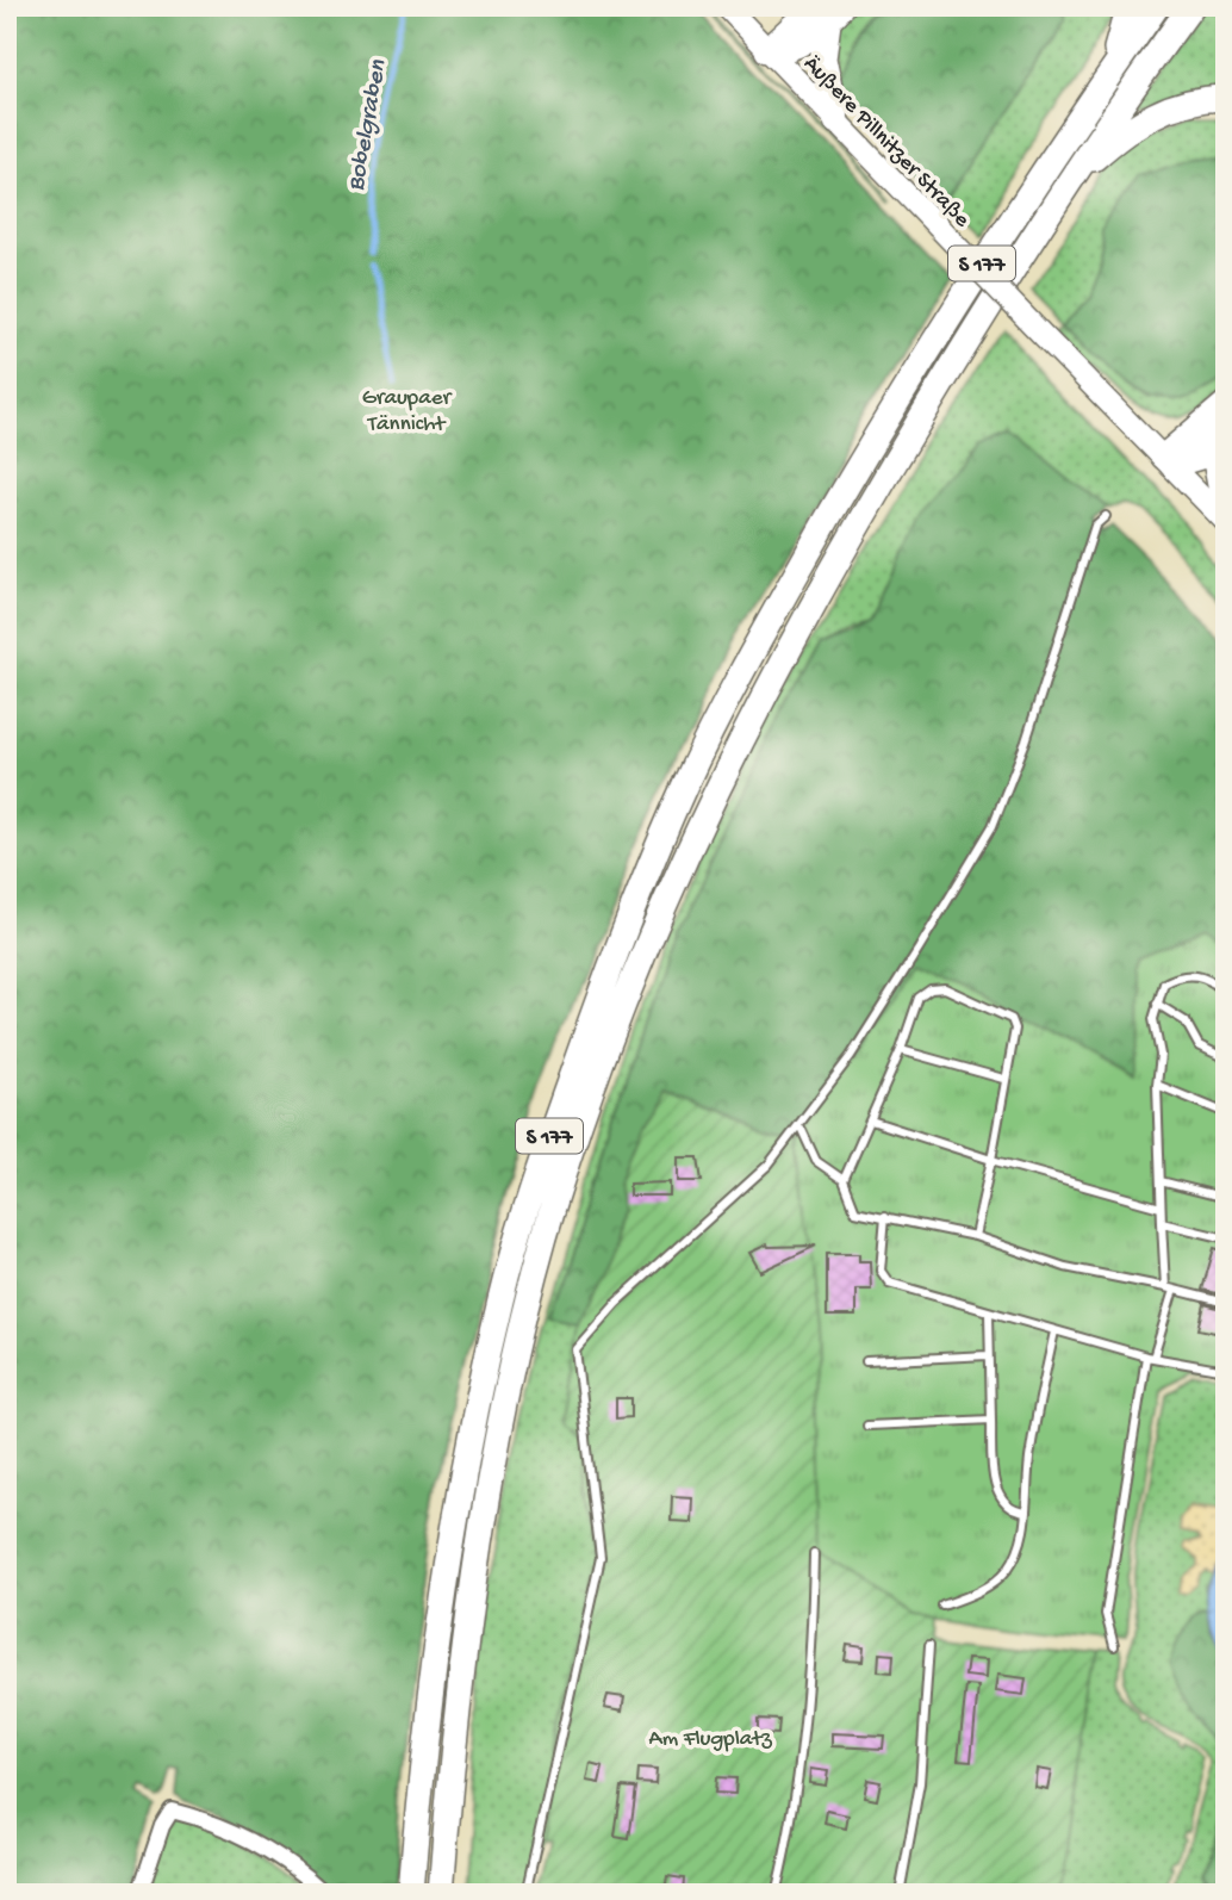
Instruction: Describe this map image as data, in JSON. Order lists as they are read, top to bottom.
{
  "streets": {
    "highway": ["S 177"],
    "main road": ["Äußere Pillnitzer Straße"]
  },
  "water": ["Bobelgraben"],
  "parks": ["Graupaer Tännicht", "Am Flugplatz"]
}
